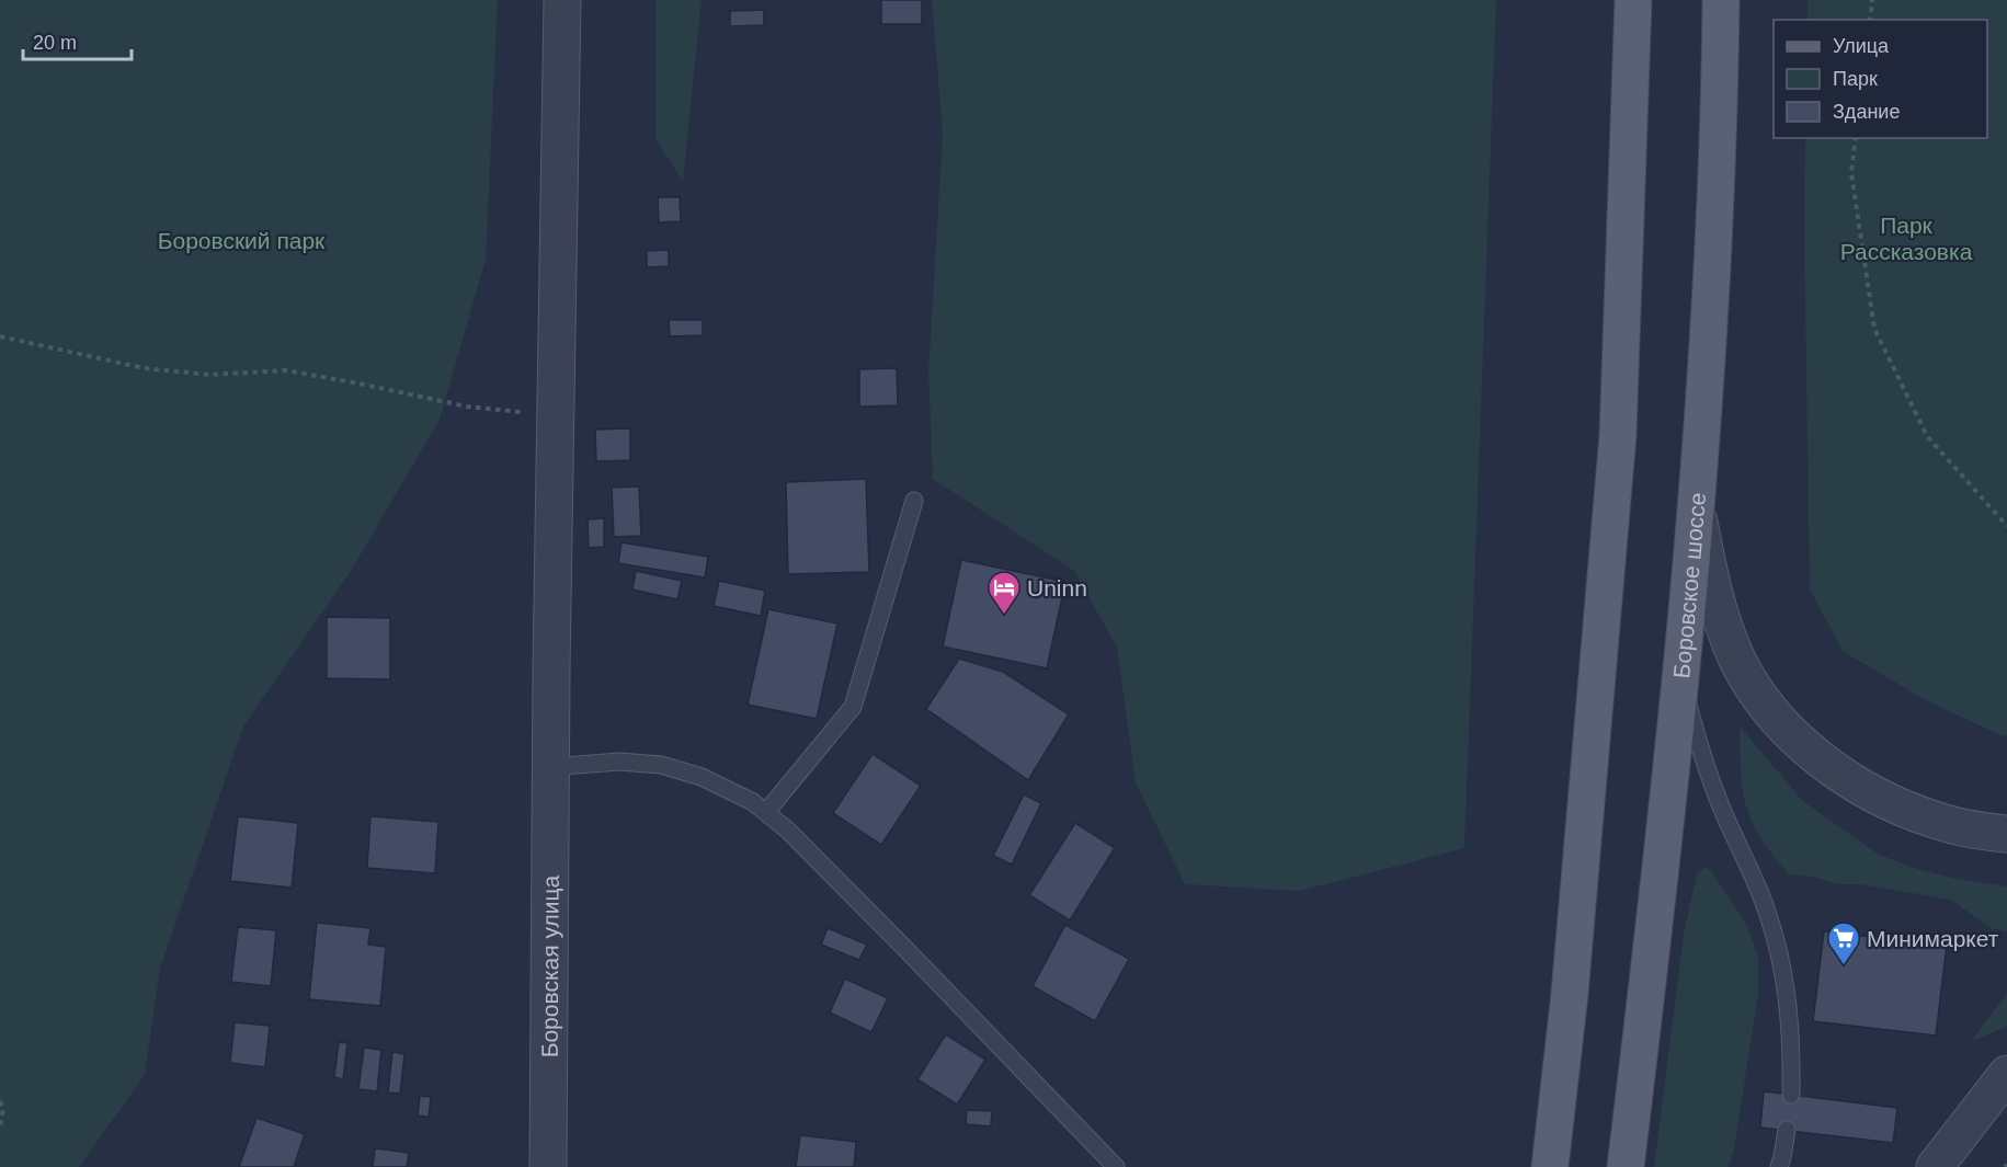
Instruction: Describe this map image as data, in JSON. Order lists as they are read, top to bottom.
{
  "streets": {
    "main road": ["Боровское шоссе"],
    "street": ["Боровская улица"]
  },
  "parks": ["Парк Рассказовка", "Боровский парк"],
  "places": {
    "hotel": ["Uninn"],
    "supermarket": ["Минимаркет"]
  },
  "legend": ["Улица", "Парк", "Здание"],
  "scale_bar": "20 m"
}
